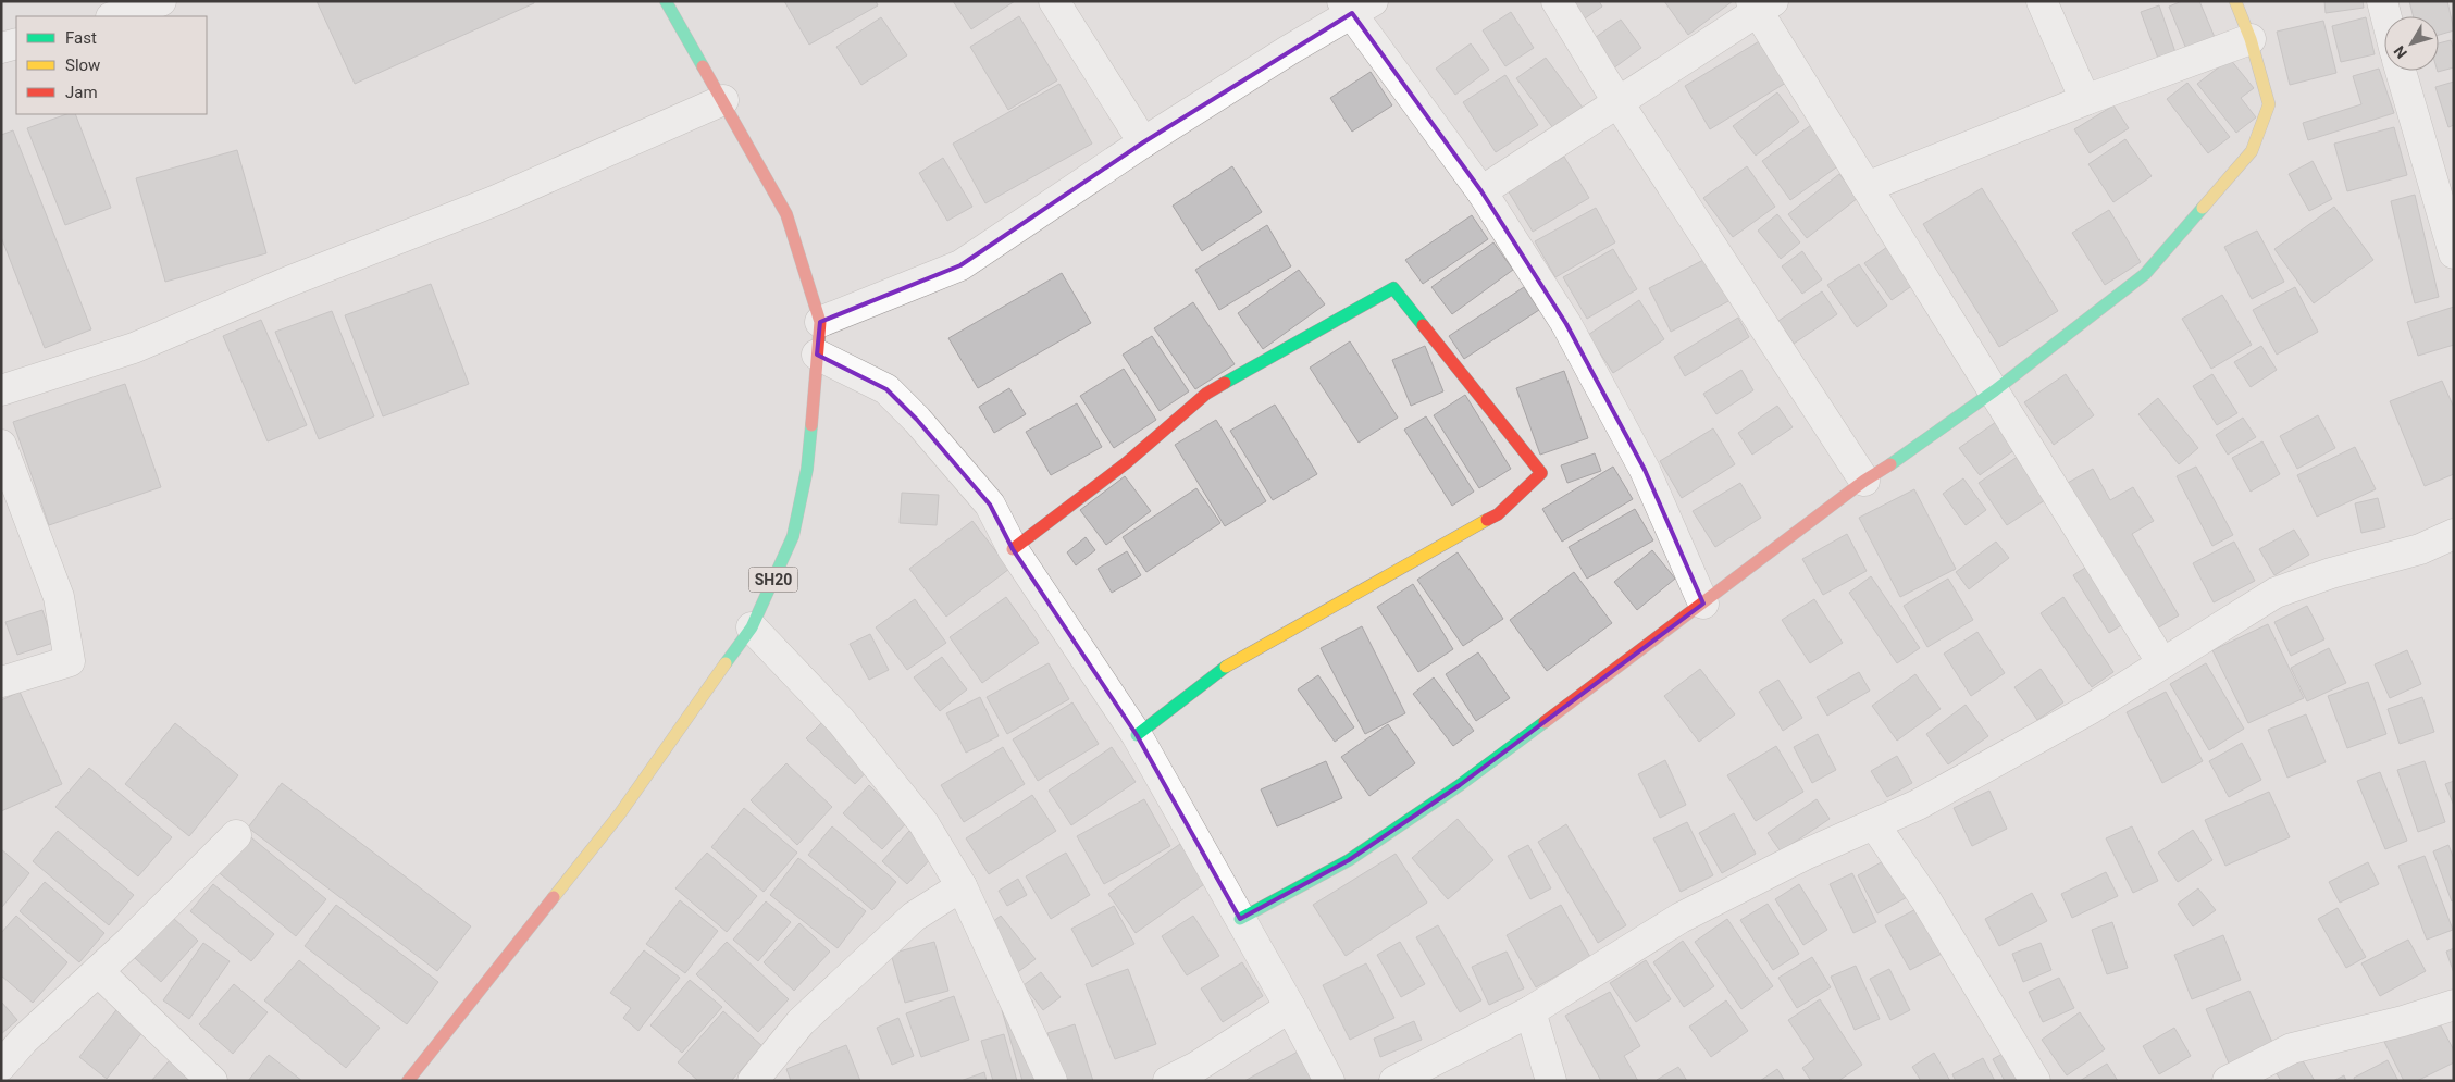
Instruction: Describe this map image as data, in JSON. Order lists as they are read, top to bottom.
{
  "streets": {
    "street": ["SH20"]
  },
  "legend": ["Fast", "Slow", "Jam"],
  "north": "bottom left"
}
